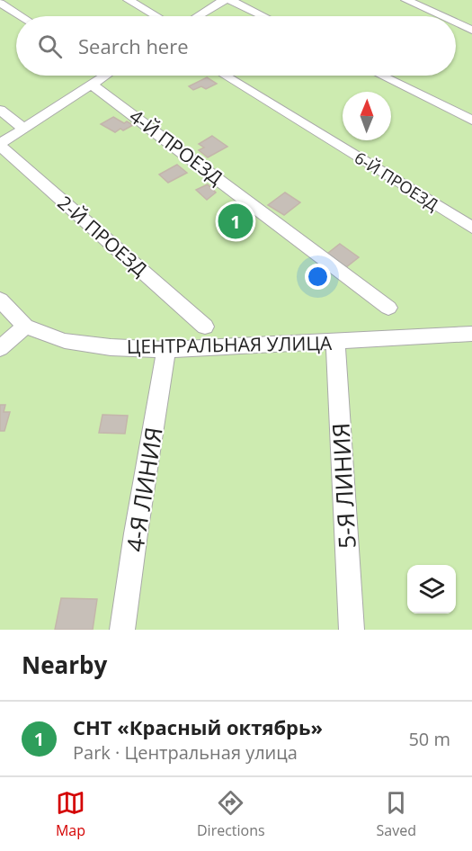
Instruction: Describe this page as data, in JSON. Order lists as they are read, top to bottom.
{
  "streets": {
    "street": [
      "4-Й ПРОЕЗД",
      "6-Й ПРОЕЗД",
      "2-Й ПРОЕЗД",
      "ЦЕНТРАЛЬНАЯ УЛИЦА",
      "5-Я ЛИНИЯ",
      "4-Я ЛИНИЯ"
    ]
  },
  "crossings": [
    ["ЦЕНТРАЛЬНАЯ УЛИЦА", "5-Я ЛИНИЯ"],
    ["ЦЕНТРАЛЬНАЯ УЛИЦА", "4-Я ЛИНИЯ"]
  ],
  "north": "top",
  "page": {
    "search": "Search here",
    "pins": "1",
    "heading": "Nearby",
    "list": [
      {
        "mark": "1",
        "name": "СНТ «Красный октябрь»",
        "note": "Park · Центральная улица",
        "value": "50 m"
      }
    ],
    "nav": ["Map", "Directions", "Saved"]
  }
}
